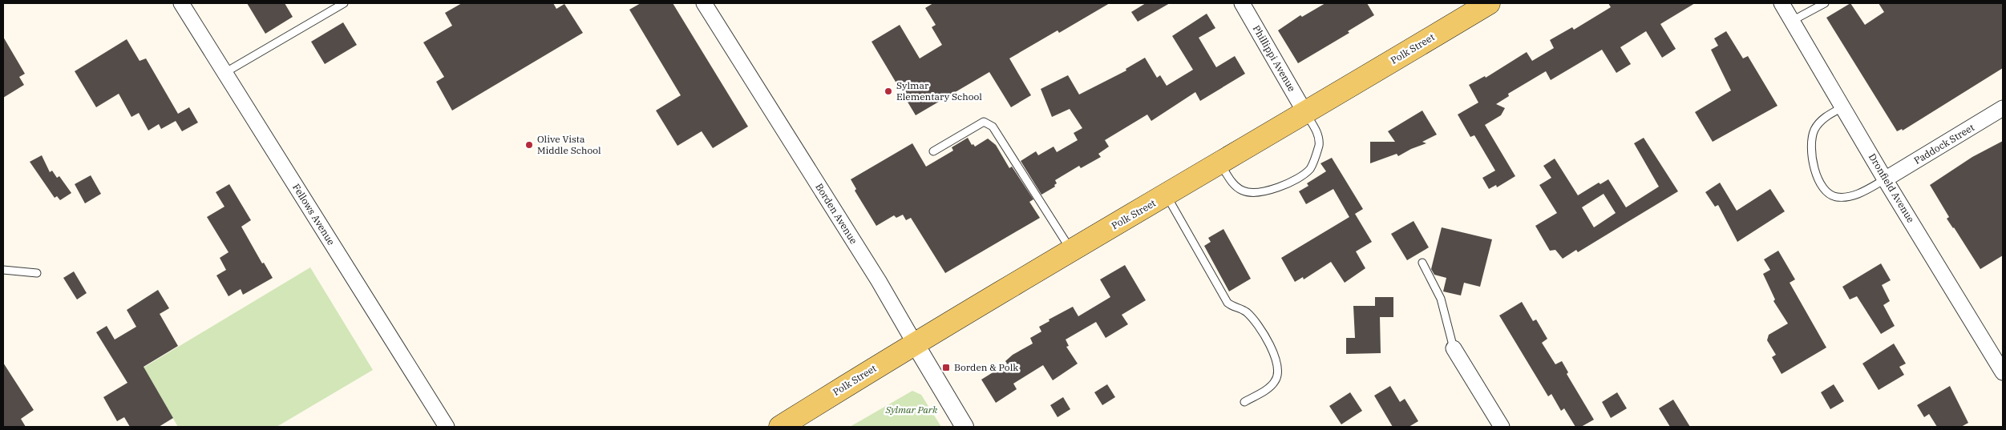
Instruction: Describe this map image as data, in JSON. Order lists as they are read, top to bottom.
{
  "streets": {
    "main road": ["Polk Street"],
    "street": [
      "Phillippi Avenue",
      "Paddock Street",
      "Dronfield Avenue",
      "Borden Avenue",
      "Fellows Avenue"
    ]
  },
  "crossings": [
    ["Polk Street", "Phillippi Avenue"],
    ["Polk Street", "Borden Avenue"],
    ["Paddock Street", "Dronfield Avenue"]
  ],
  "parks": ["Sylmar Park"],
  "places": {
    "other": ["Sylmar Elementary School", "Olive Vista Middle School"],
    "transit": ["Borden & Polk"]
  }
}
